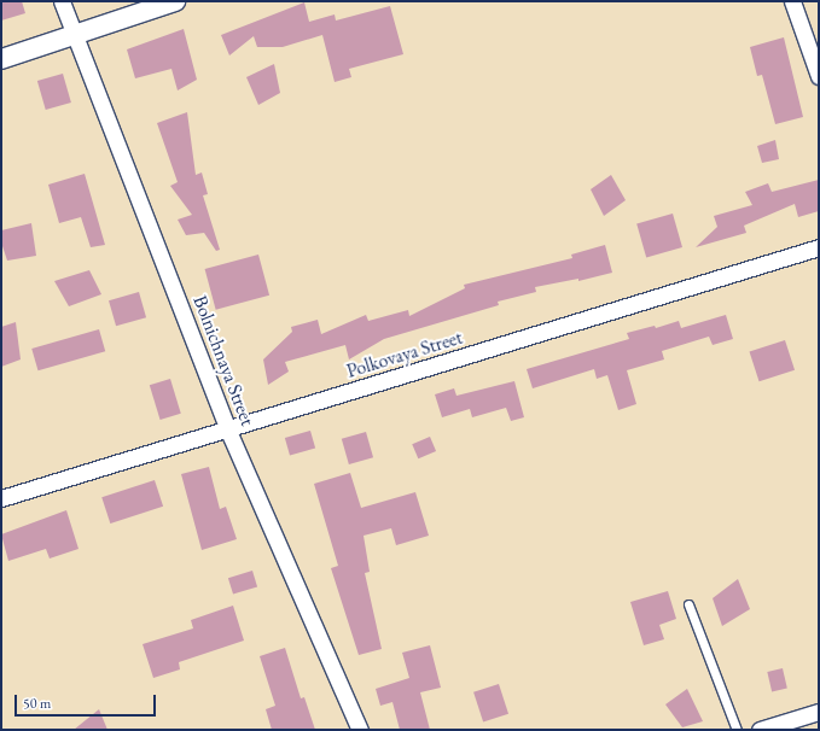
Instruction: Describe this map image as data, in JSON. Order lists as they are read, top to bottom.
{
  "streets": {
    "street": ["Polkovaya Street", "Bolnichnaya Street"]
  },
  "crossings": [
    ["Polkovaya Street", "Bolnichnaya Street"]
  ],
  "scale_bar": "50 m"
}
